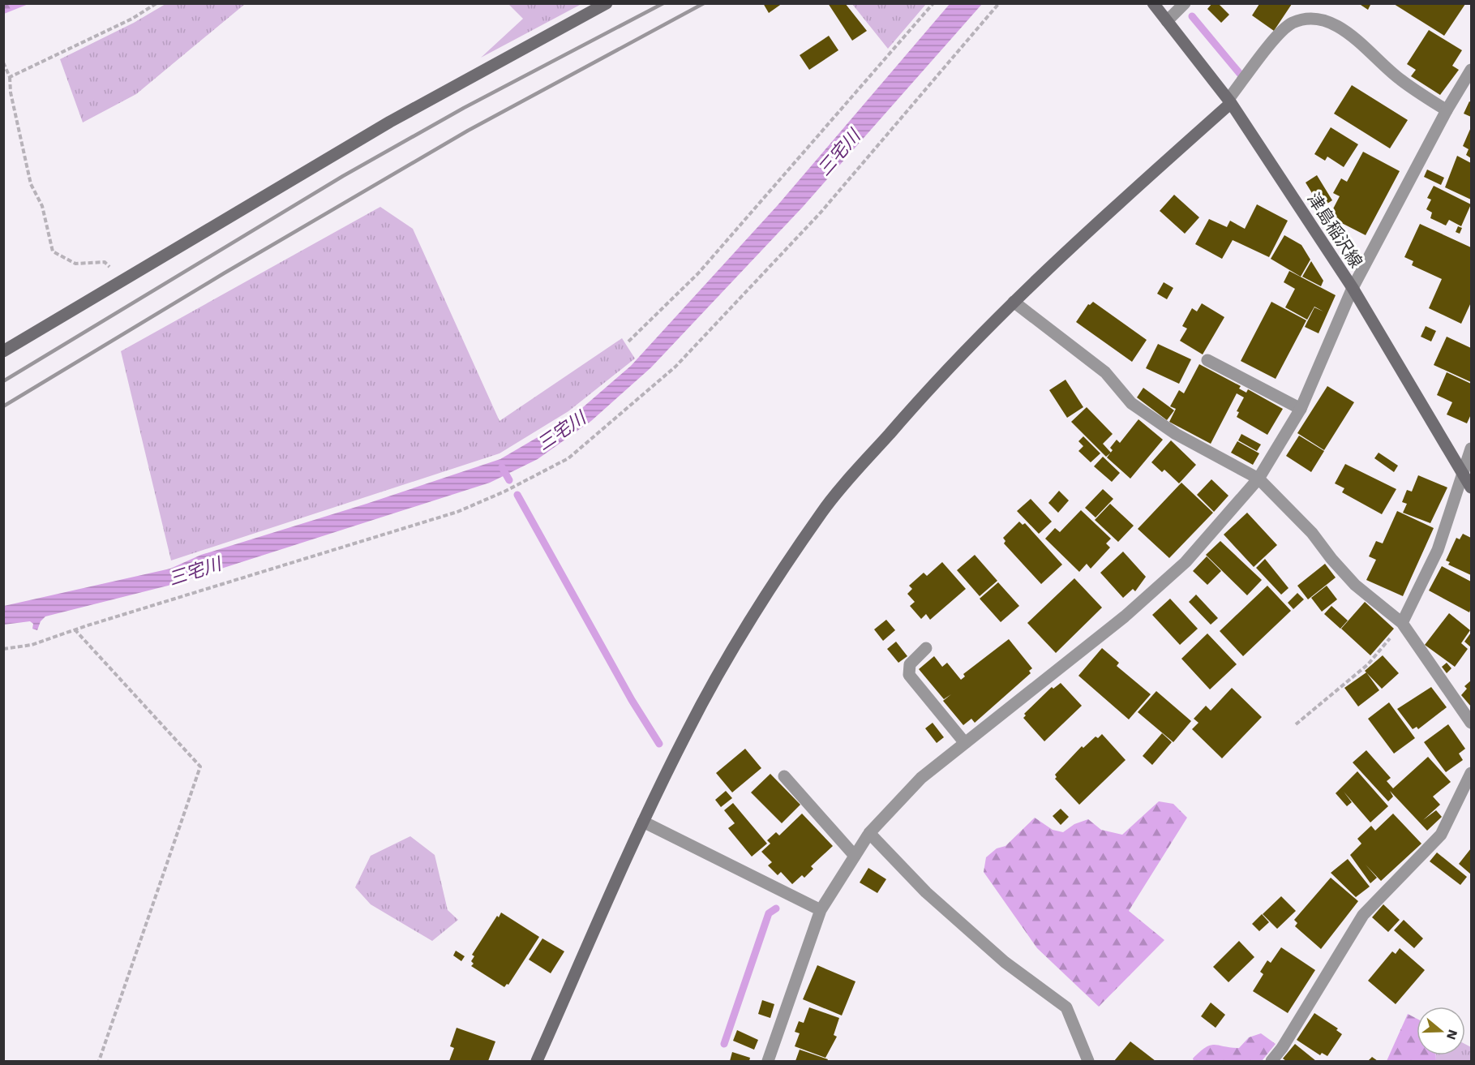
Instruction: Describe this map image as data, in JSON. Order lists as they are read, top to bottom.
{
  "streets": {
    "street": ["津島稲沢線"]
  },
  "water": ["三宅川"],
  "north": "right"
}
